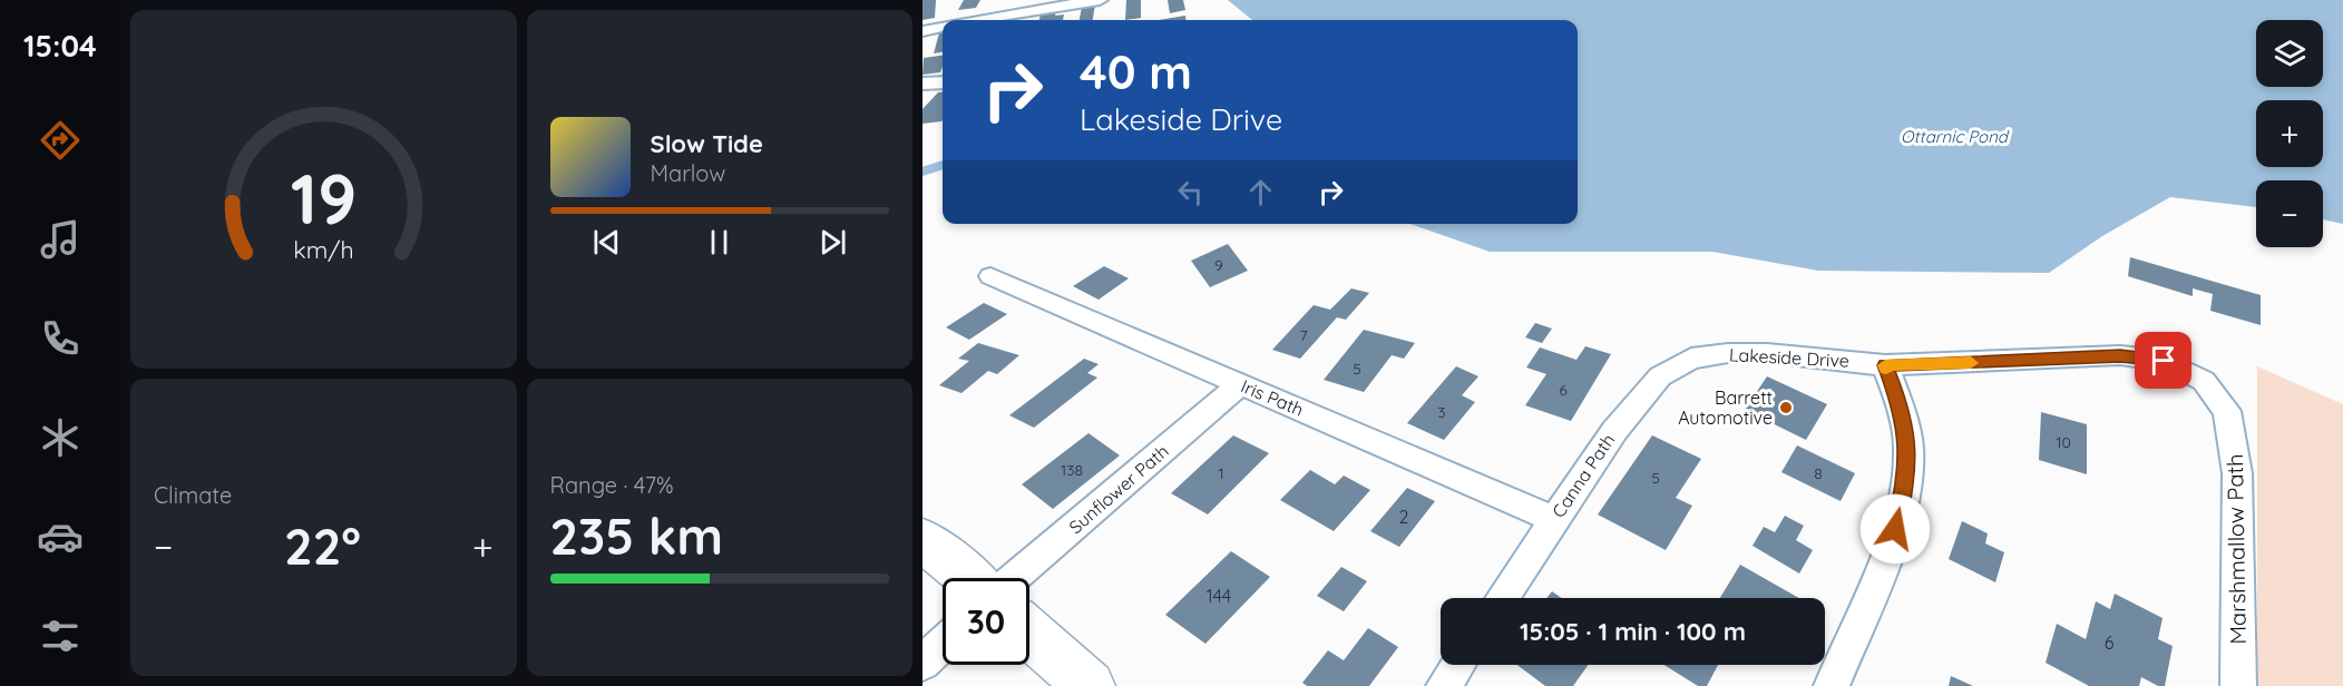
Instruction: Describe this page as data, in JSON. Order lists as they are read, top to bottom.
{
  "streets": {
    "street": [
      "Lakeside Drive",
      "Iris Path",
      "Canna Path",
      "Sunflower Path",
      "Marshmallow Path"
    ]
  },
  "crossings": [
    ["Lakeside Drive", "Canna Path"],
    ["Lakeside Drive", "Marshmallow Path"],
    ["Iris Path", "Canna Path"],
    ["Iris Path", "Sunflower Path"]
  ],
  "water": ["Ottarnic Pond"],
  "places": ["Barrett Automotive"],
  "house_numbers": [
    "9",
    "7",
    "5",
    "6",
    "3",
    "10",
    "138",
    "1",
    "8",
    "5",
    "2",
    "144",
    "6"
  ],
  "page": {
    "tabs": "15:04",
    "map_buttons": ["+", "−"],
    "turn": ["40 m", "Lakeside Drive"],
    "song": ["Slow Tide", "Marlow"],
    "tile": [
      "Climate",
      ["Range · 47%", "235 km"]
    ],
    "heat": ["−", "22°", "+"],
    "limit": "30",
    "trip": "15:05 · 1 min · 100 m",
    "gauge": ["19", "km/h"]
  }
}
